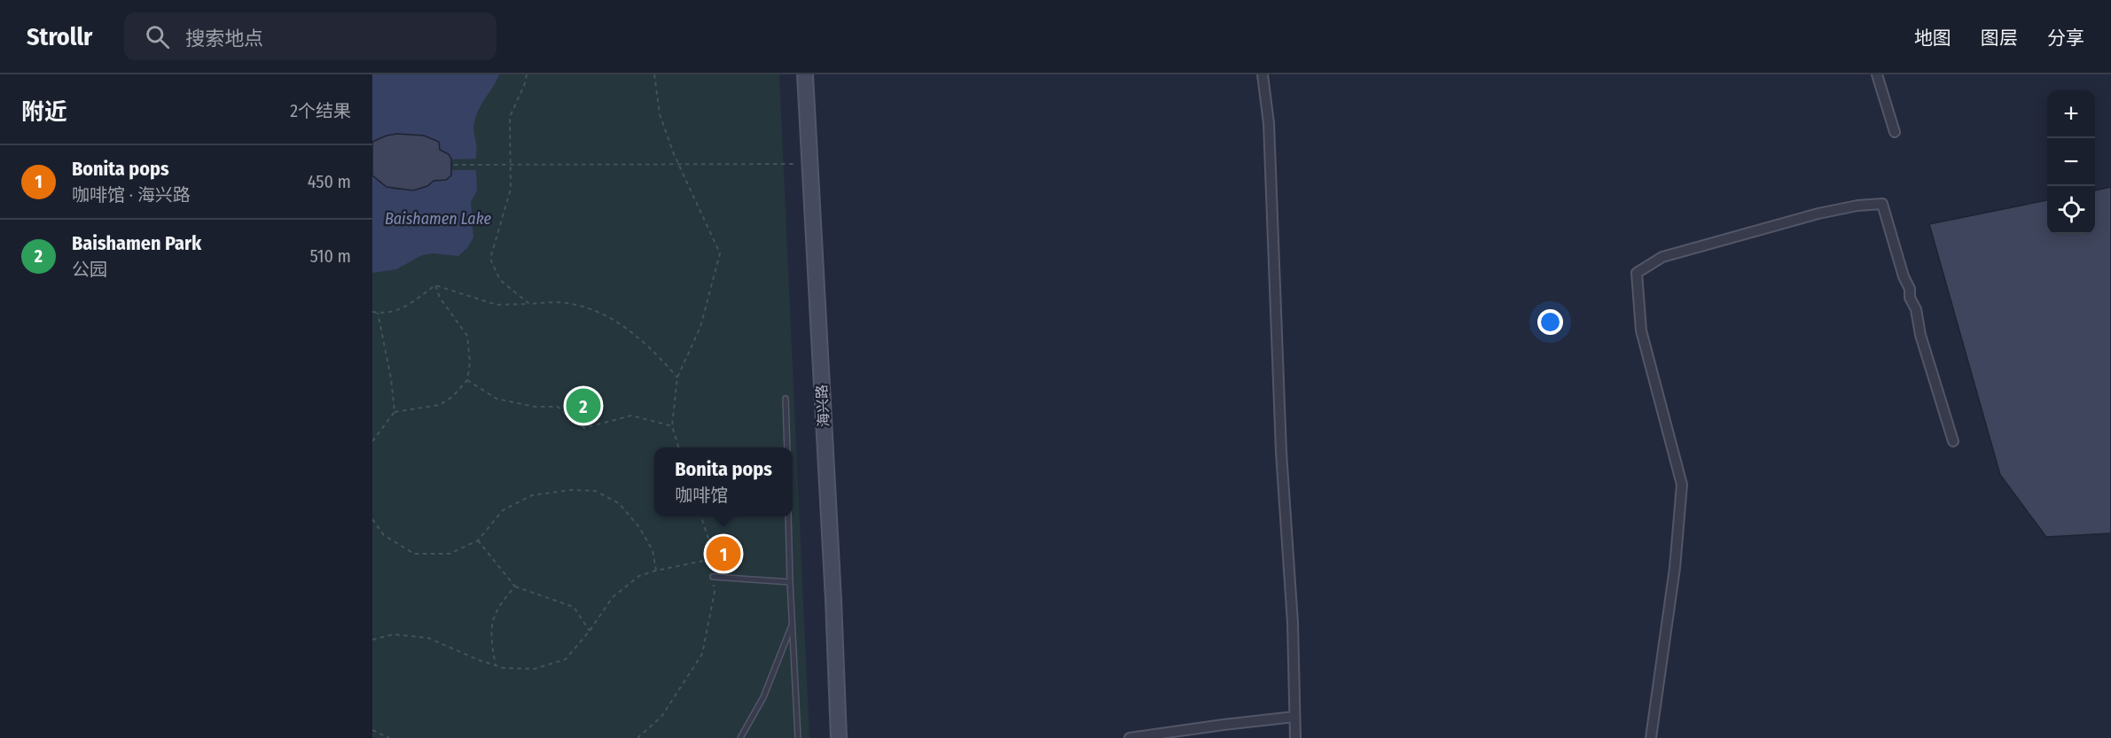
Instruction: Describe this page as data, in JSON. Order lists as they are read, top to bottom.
{
  "streets": {
    "street": ["海兴路"]
  },
  "water": ["Baishamen Lake"],
  "page": {
    "header": "Strollr",
    "search": "搜索地点",
    "nav": ["地图", "图层", "分享"],
    "heading": ["附近", "2个结果"],
    "map_buttons": ["+", "−"],
    "list": [
      {
        "mark": "1",
        "name": "Bonita pops",
        "note": "咖啡馆 · 海兴路",
        "value": "450 m"
      },
      {
        "mark": "2",
        "name": "Baishamen Park",
        "note": "公园",
        "value": "510 m"
      }
    ],
    "pins": ["2", "1"],
    "popup": ["Bonita pops", "咖啡馆"]
  }
}
